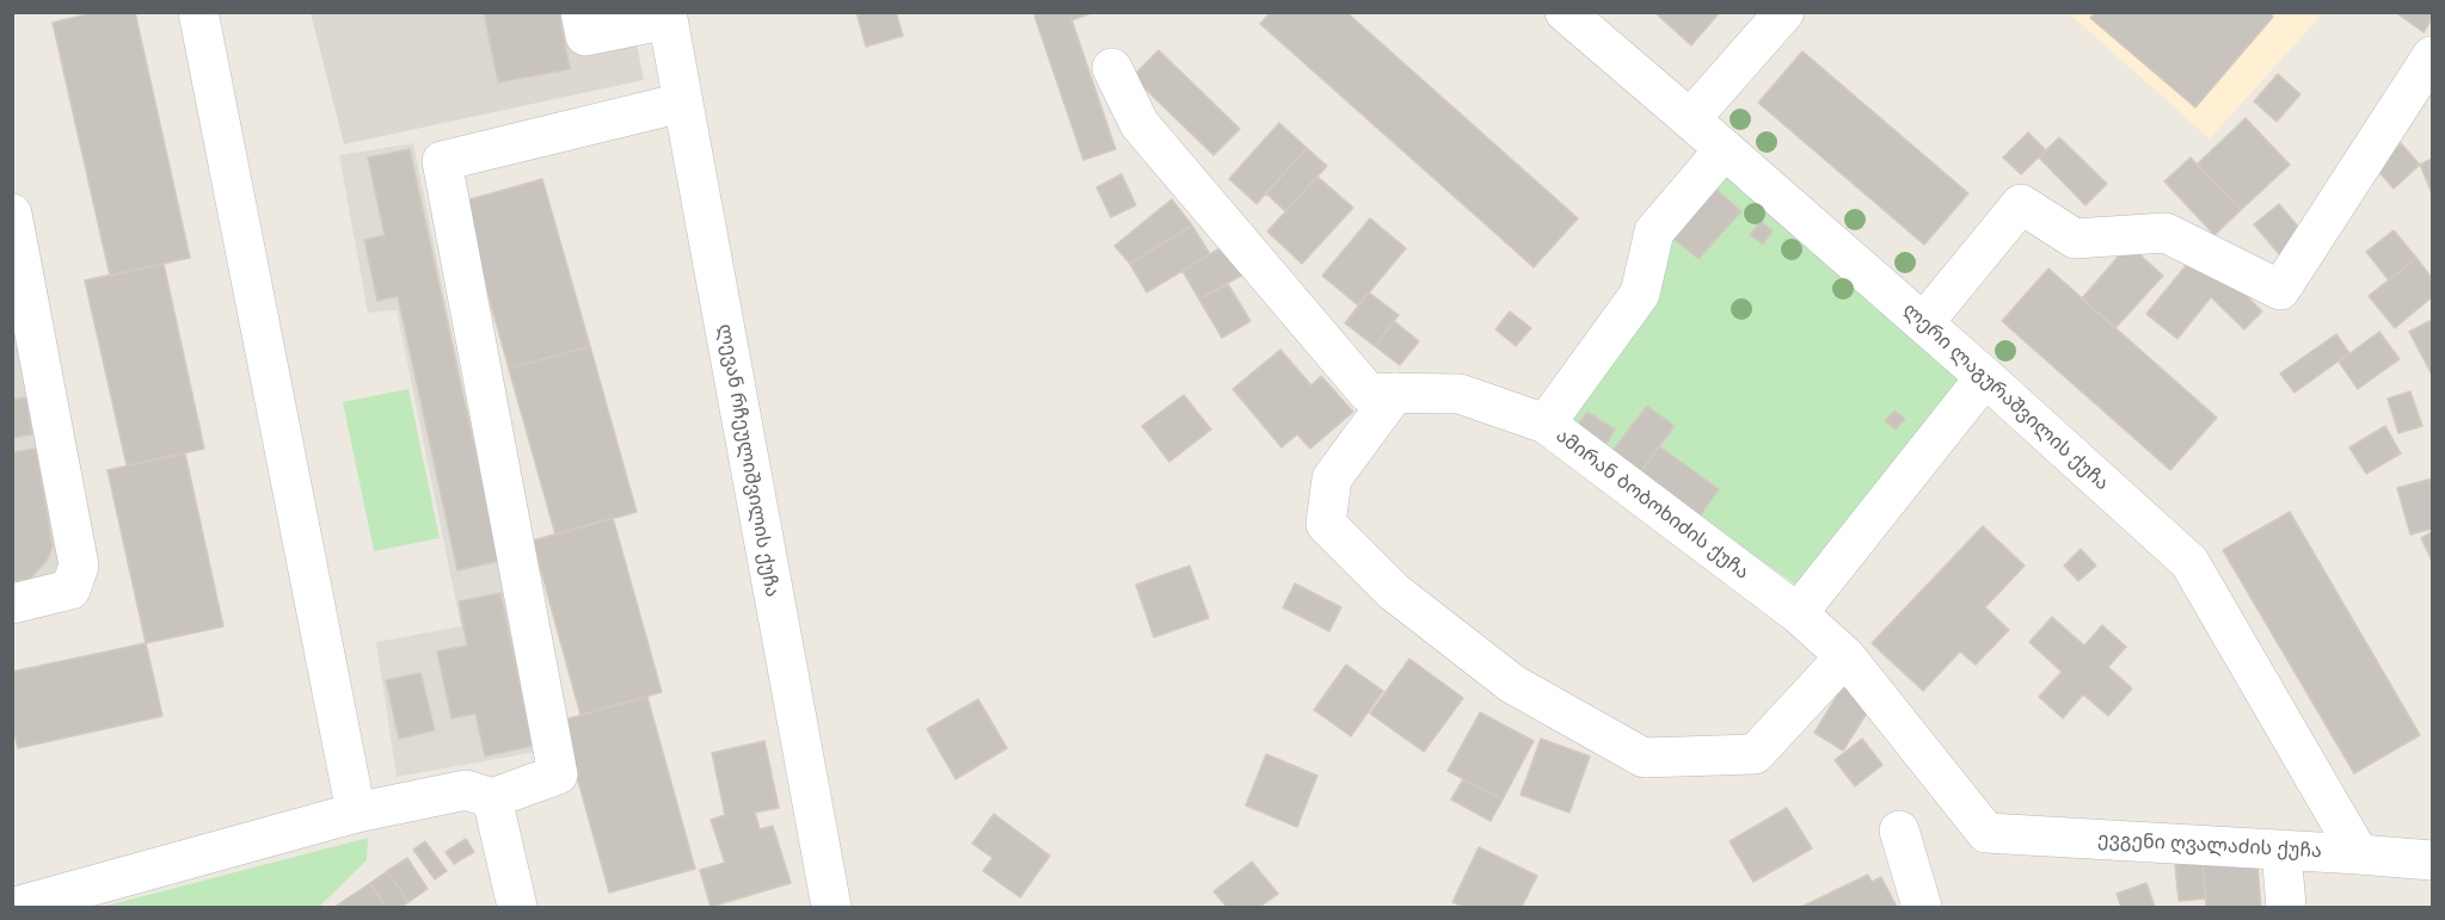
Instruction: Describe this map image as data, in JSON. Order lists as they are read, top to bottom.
{
  "streets": {
    "street": [
      "ლერი ლაგურაშვილის ქუჩა",
      "ლევან რჩეულიშვილის ქუჩა",
      "ამირან ბობოხიძის ქუჩა",
      "ევგენი ღვალაძის ქუჩა"
    ]
  },
  "crossings": [
    ["ლერი ლაგურაშვილის ქუჩა", "ევგენი ღვალაძის ქუჩა"],
    ["ამირან ბობოხიძის ქუჩა", "ევგენი ღვალაძის ქუჩა"]
  ]
}
